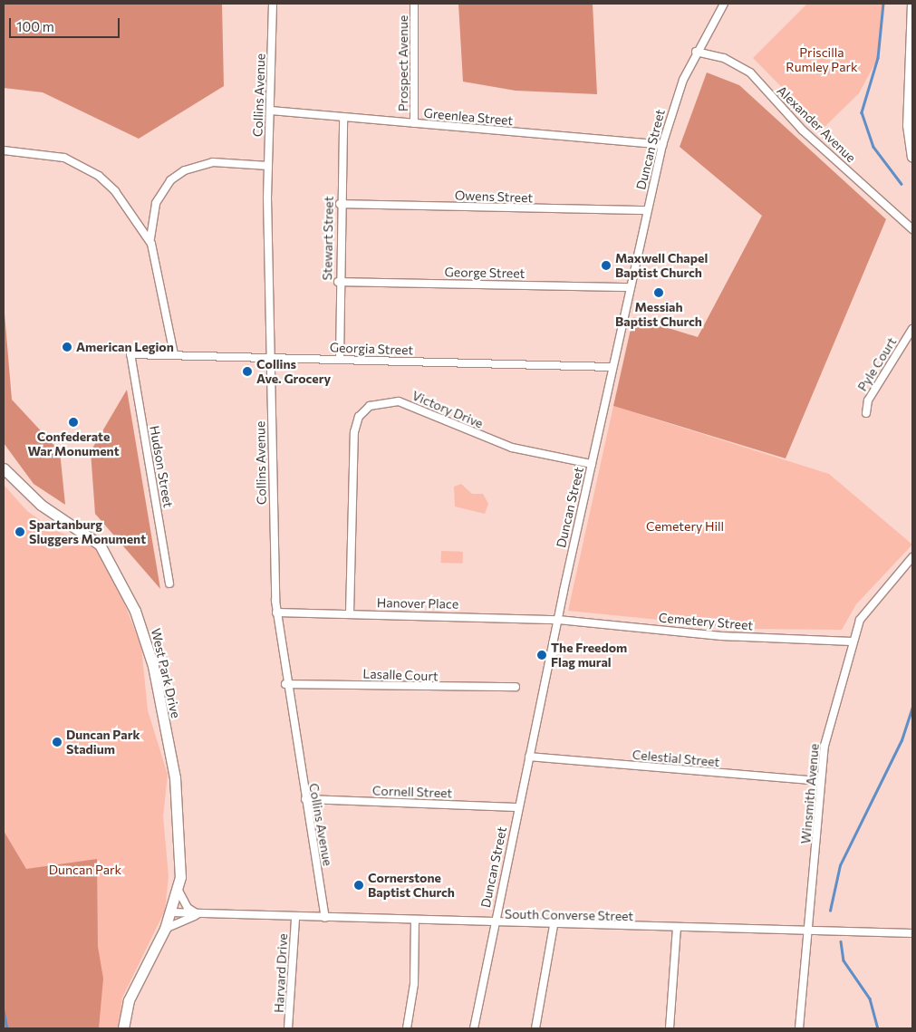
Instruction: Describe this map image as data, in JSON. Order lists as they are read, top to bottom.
{
  "streets": {
    "street": [
      "Prospect Avenue",
      "Collins Avenue",
      "Greenlea Street",
      "Alexander Avenue",
      "Duncan Street",
      "Owens Street",
      "Stewart Street",
      "George Street",
      "Georgia Street",
      "Pyle Court",
      "Victory Drive",
      "Hudson Street",
      "Hanover Place",
      "Cemetery Street",
      "West Park Drive",
      "Lasalle Court",
      "Celestial Street",
      "Cornell Street",
      "Winsmith Avenue",
      "South Converse Street",
      "Harvard Drive"
    ]
  },
  "crossings": [
    ["Prospect Avenue", "Greenlea Street"],
    ["Collins Avenue", "Greenlea Street"],
    ["Collins Avenue", "Georgia Street"],
    ["Collins Avenue", "Hanover Place"],
    ["Collins Avenue", "Lasalle Court"],
    ["Collins Avenue", "Cornell Street"],
    ["Collins Avenue", "South Converse Street"],
    ["Greenlea Street", "Duncan Street"],
    ["Greenlea Street", "Stewart Street"],
    ["Alexander Avenue", "Duncan Street"],
    ["Duncan Street", "Owens Street"],
    ["Duncan Street", "George Street"],
    ["Duncan Street", "Georgia Street"],
    ["Duncan Street", "Victory Drive"],
    ["Duncan Street", "Hanover Place"],
    ["Duncan Street", "Cemetery Street"],
    ["Duncan Street", "Celestial Street"],
    ["Duncan Street", "Cornell Street"],
    ["Duncan Street", "South Converse Street"],
    ["Owens Street", "Stewart Street"],
    ["Stewart Street", "George Street"],
    ["Stewart Street", "Georgia Street"],
    ["Georgia Street", "Hudson Street"],
    ["Victory Drive", "Hanover Place"],
    ["Hanover Place", "Cemetery Street"],
    ["Cemetery Street", "Winsmith Avenue"],
    ["West Park Drive", "South Converse Street"],
    ["Celestial Street", "Winsmith Avenue"],
    ["Winsmith Avenue", "South Converse Street"],
    ["South Converse Street", "Harvard Drive"]
  ],
  "parks": ["Priscilla Rumley Park", "Cemetery Hill", "Duncan Park"],
  "places": [
    "Maxwell Chapel Baptist Church",
    "Messiah Baptist Church",
    "American Legion",
    "Collins Ave. Grocery",
    "Confederate War Monument",
    "Spartanburg Sluggers Monument",
    "The Freedom Flag mural",
    "Duncan Park Stadium",
    "Cornerstone Baptist Church"
  ],
  "scale_bar": "100 m"
}
